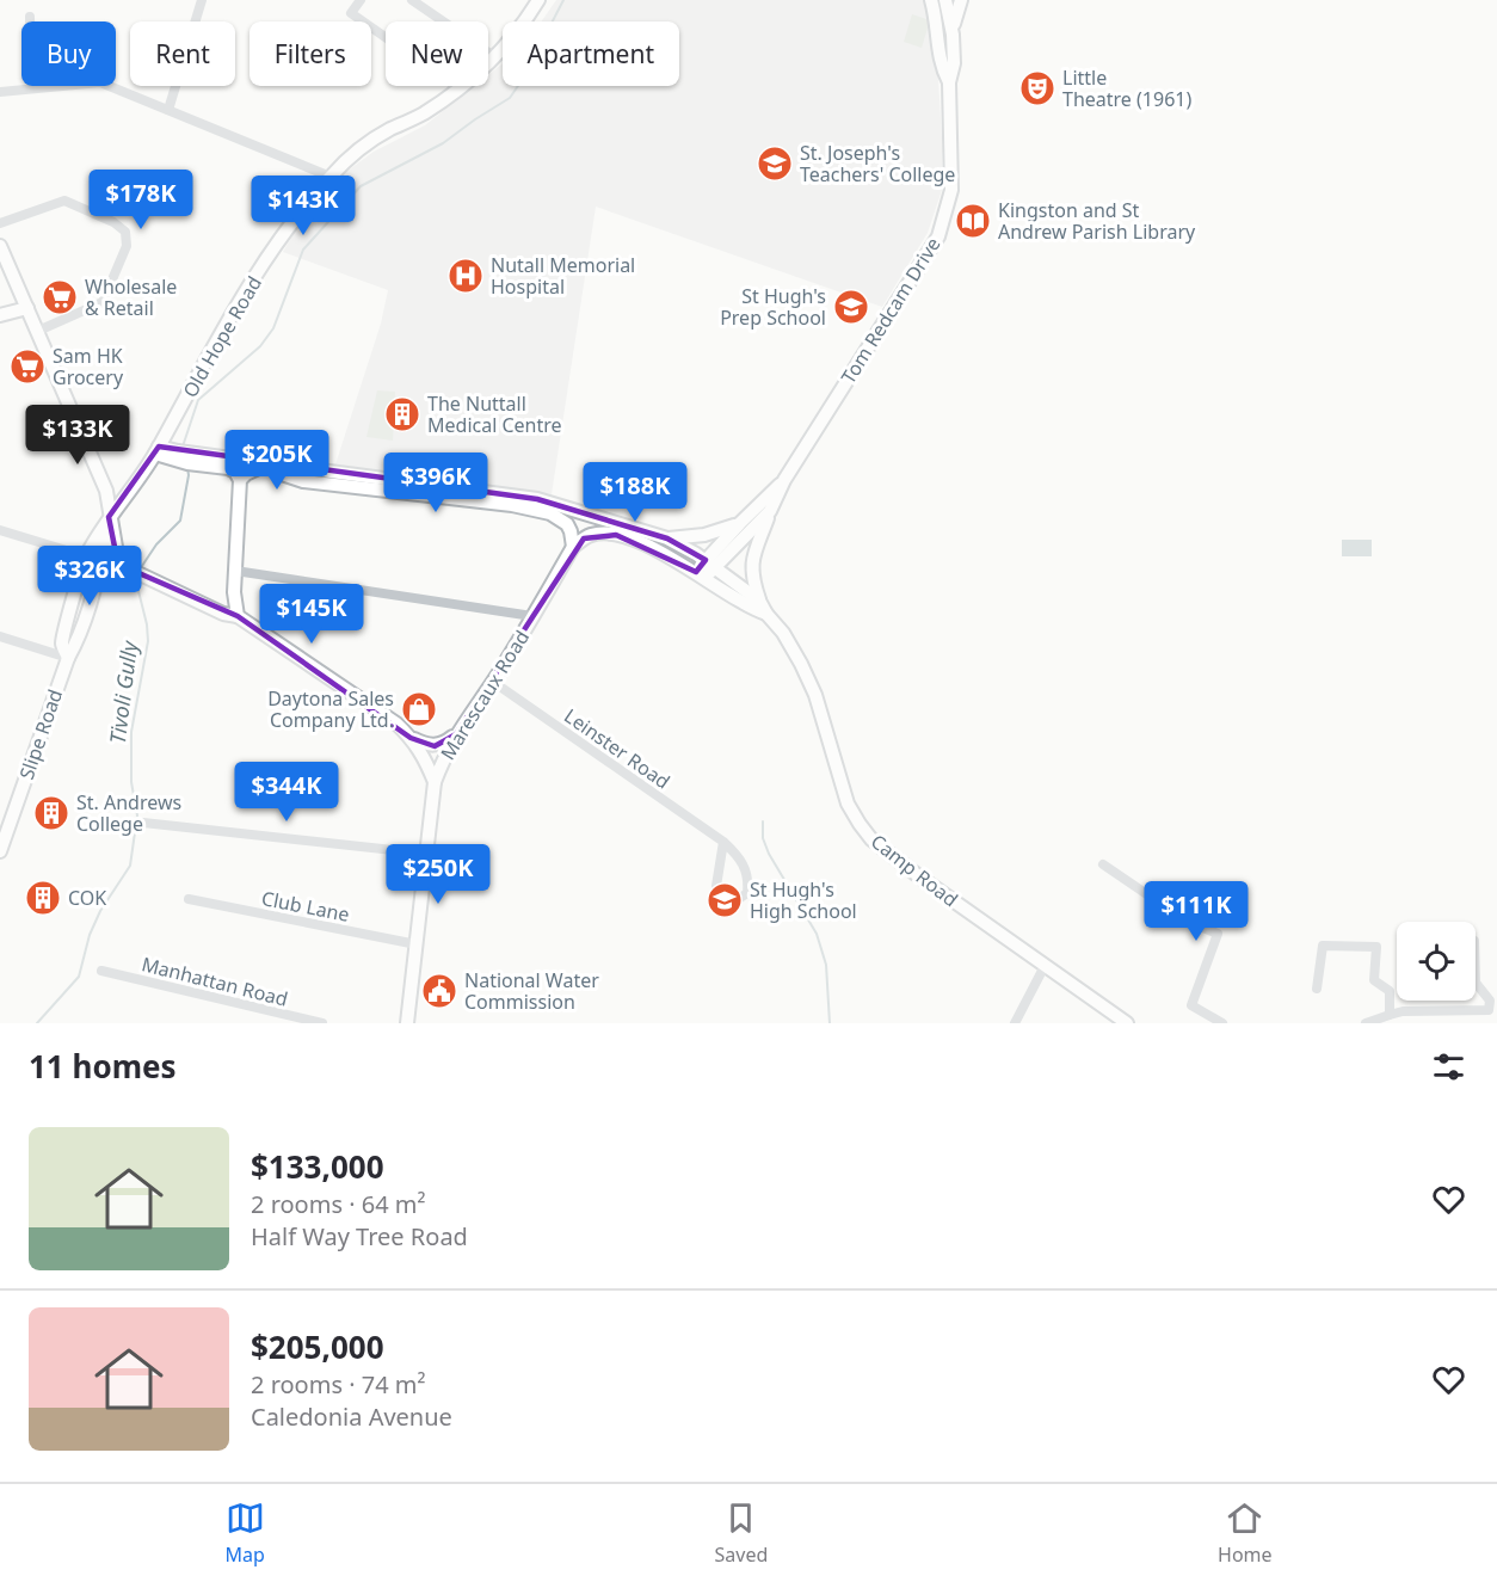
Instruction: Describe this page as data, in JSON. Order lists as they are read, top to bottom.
{
  "streets": {
    "main road": [
      "Tom Redcam Drive",
      "Old Hope Road",
      "Marescaux Road",
      "Slipe Road",
      "Camp Road"
    ],
    "street": ["Leinster Road", "Club Lane", "Manhattan Road"]
  },
  "crossings": [
    ["Tom Redcam Drive", "Camp Road"],
    ["Old Hope Road", "Slipe Road"],
    ["Marescaux Road", "Leinster Road"],
    ["Marescaux Road", "Camp Road"],
    ["Marescaux Road", "Club Lane"]
  ],
  "water": ["Tivoli Gully"],
  "places": {
    "theatre": ["Little Theatre (1961)"],
    "school or university": ["St. Joseph's Teachers' College", "St Hugh's Prep School", "St Hugh's High School"],
    "library": ["Kingston and St Andrew Parish Library"],
    "hospital": ["Nutall Memorial Hospital"],
    "supermarket": ["Wholesale & Retail", "Sam HK Grocery"],
    "building": ["The Nuttall Medical Centre", "St. Andrews College", "COK"],
    "shop": ["Daytona Sales Company Ltd."],
    "public building": ["National Water Commission"]
  },
  "page": {
    "chip": [
      "Buy",
      "Rent",
      "Filters",
      "New",
      "Apartment"
    ],
    "price": [
      "$178K",
      "$143K",
      "$133K",
      "$205K",
      "$396K",
      "$188K",
      "$326K",
      "$145K",
      "$344K",
      "$250K",
      "$111K"
    ],
    "heading": "11 homes",
    "list": [
      {
        "name": "$133,000",
        "note": "2 rooms · 64 m² · Half Way Tree Road"
      },
      {
        "name": "$205,000",
        "note": "2 rooms · 74 m² · Caledonia Avenue"
      }
    ],
    "tabs": ["Map", "Saved", "Home"]
  }
}
